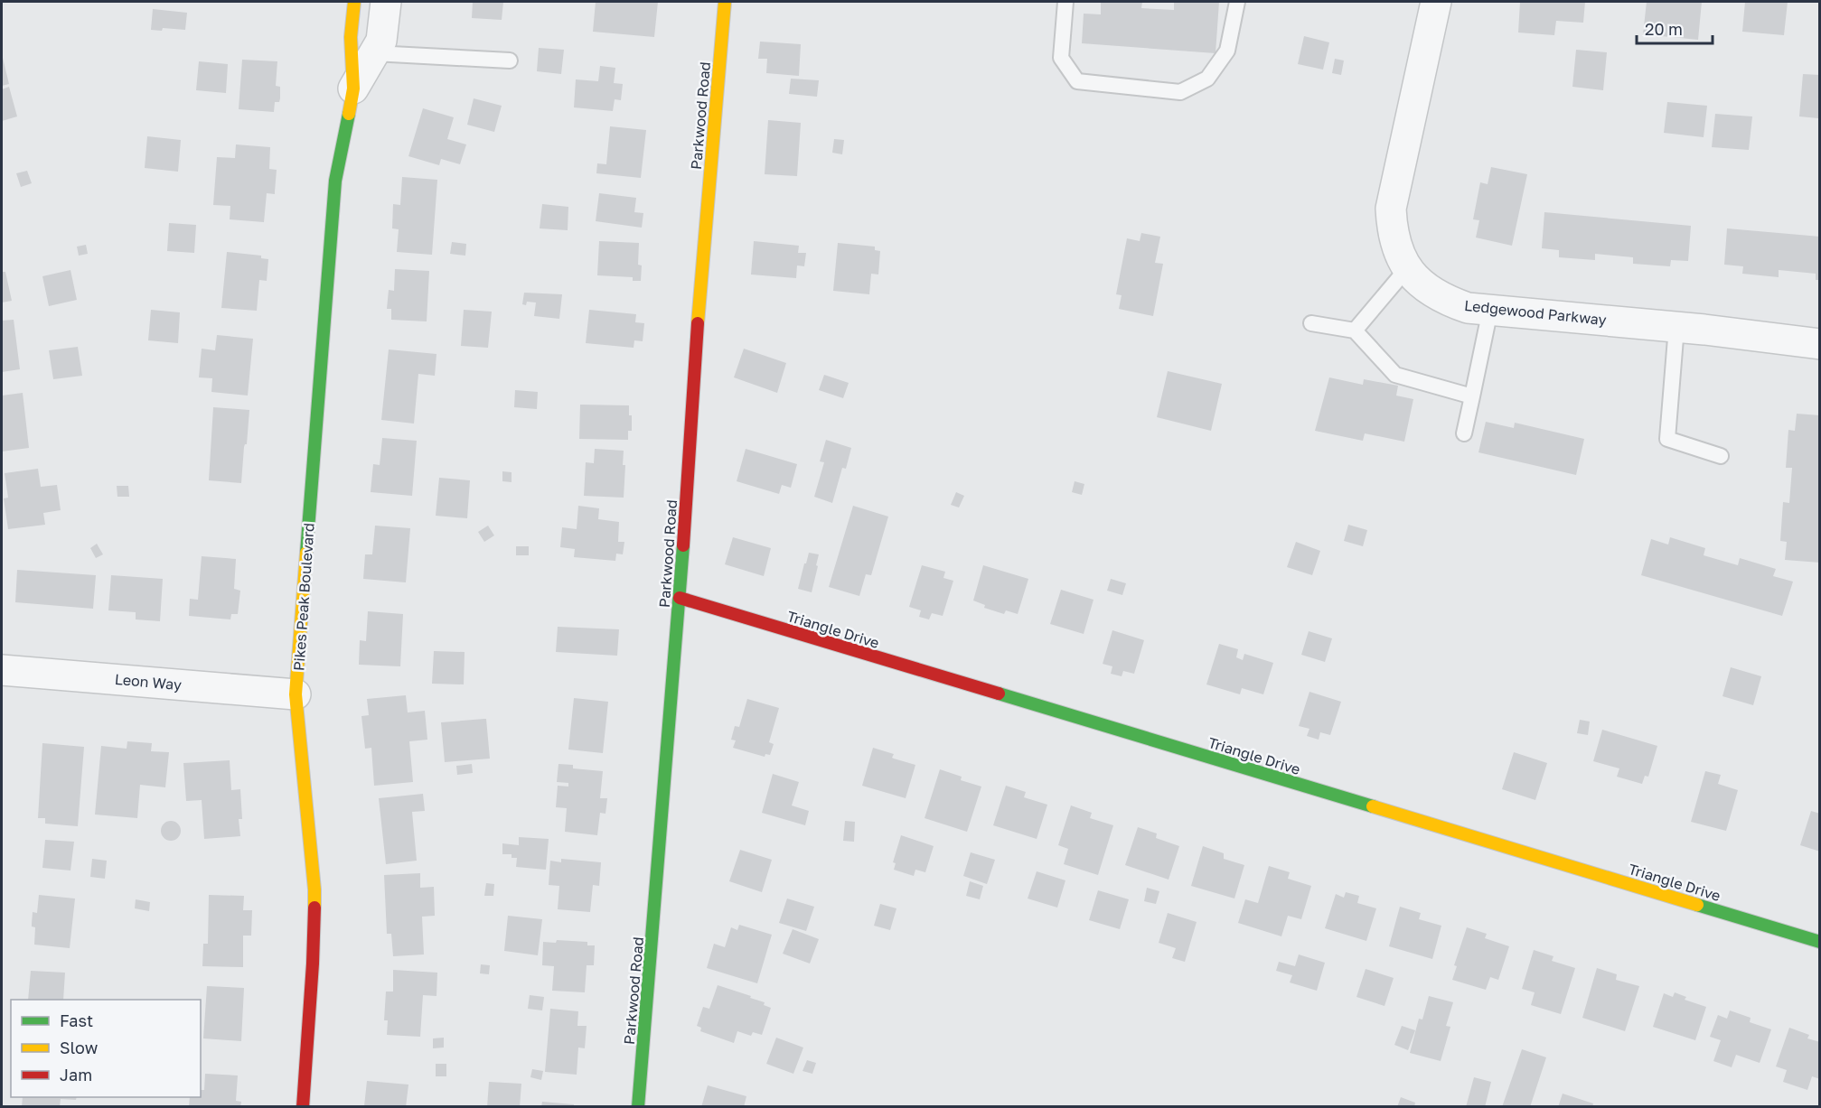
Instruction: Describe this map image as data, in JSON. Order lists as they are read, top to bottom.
{
  "streets": {
    "street": [
      "Parkwood Road",
      "Ledgewood Parkway",
      "Pikes Peak Boulevard",
      "Triangle Drive",
      "Leon Way"
    ]
  },
  "crossings": [
    ["Parkwood Road", "Triangle Drive"],
    ["Pikes Peak Boulevard", "Leon Way"]
  ],
  "legend": ["Fast", "Slow", "Jam"],
  "scale_bar": "20 m"
}
